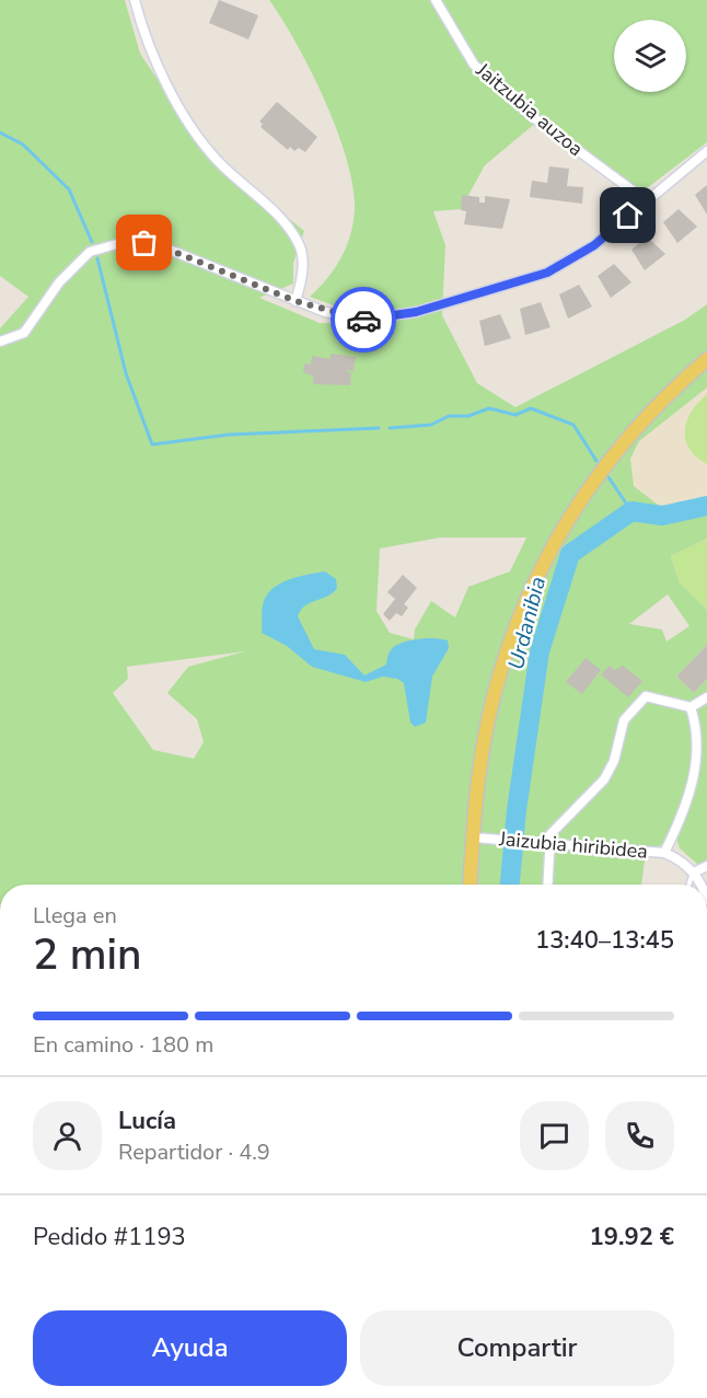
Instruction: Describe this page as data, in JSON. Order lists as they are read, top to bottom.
{
  "streets": {
    "main road": ["Jaizubia hiribidea"],
    "street": ["Jaitzubia auzoa"]
  },
  "water": ["Urdanibia"],
  "page": {
    "heading": ["2 min", "Llega en", "13:40–13:45"],
    "panel": [
      "Lucía",
      "Repartidor · 4.9",
      "Pedido #1193",
      "19.92 €"
    ],
    "bar": "En camino · 180 m",
    "buttons": ["Ayuda", "Compartir"]
  }
}
